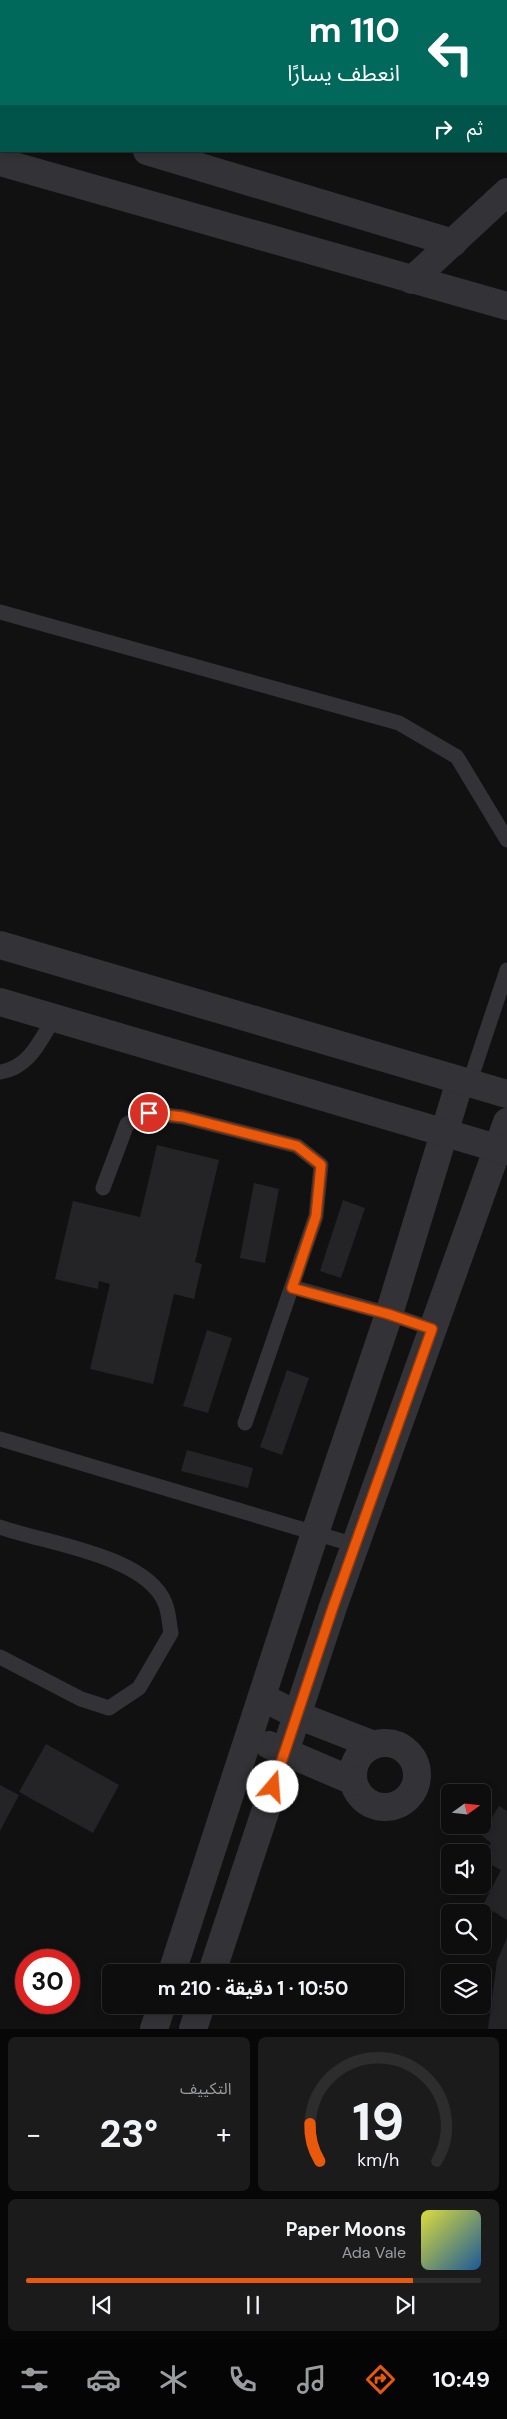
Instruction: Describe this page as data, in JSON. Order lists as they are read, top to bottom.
{
  "north": "right",
  "page": {
    "turn": ["110 m", "انعطف يسارًا"],
    "then": "ثم",
    "limit": "30",
    "trip": "10:50 · 1 دقيقة · 210 m",
    "tile": "التكييف",
    "heat": ["−", "23°", "+"],
    "song": ["Paper Moons", "Ada Vale"],
    "tabs": "10:49",
    "gauge": ["19", "km/h"]
  }
}
